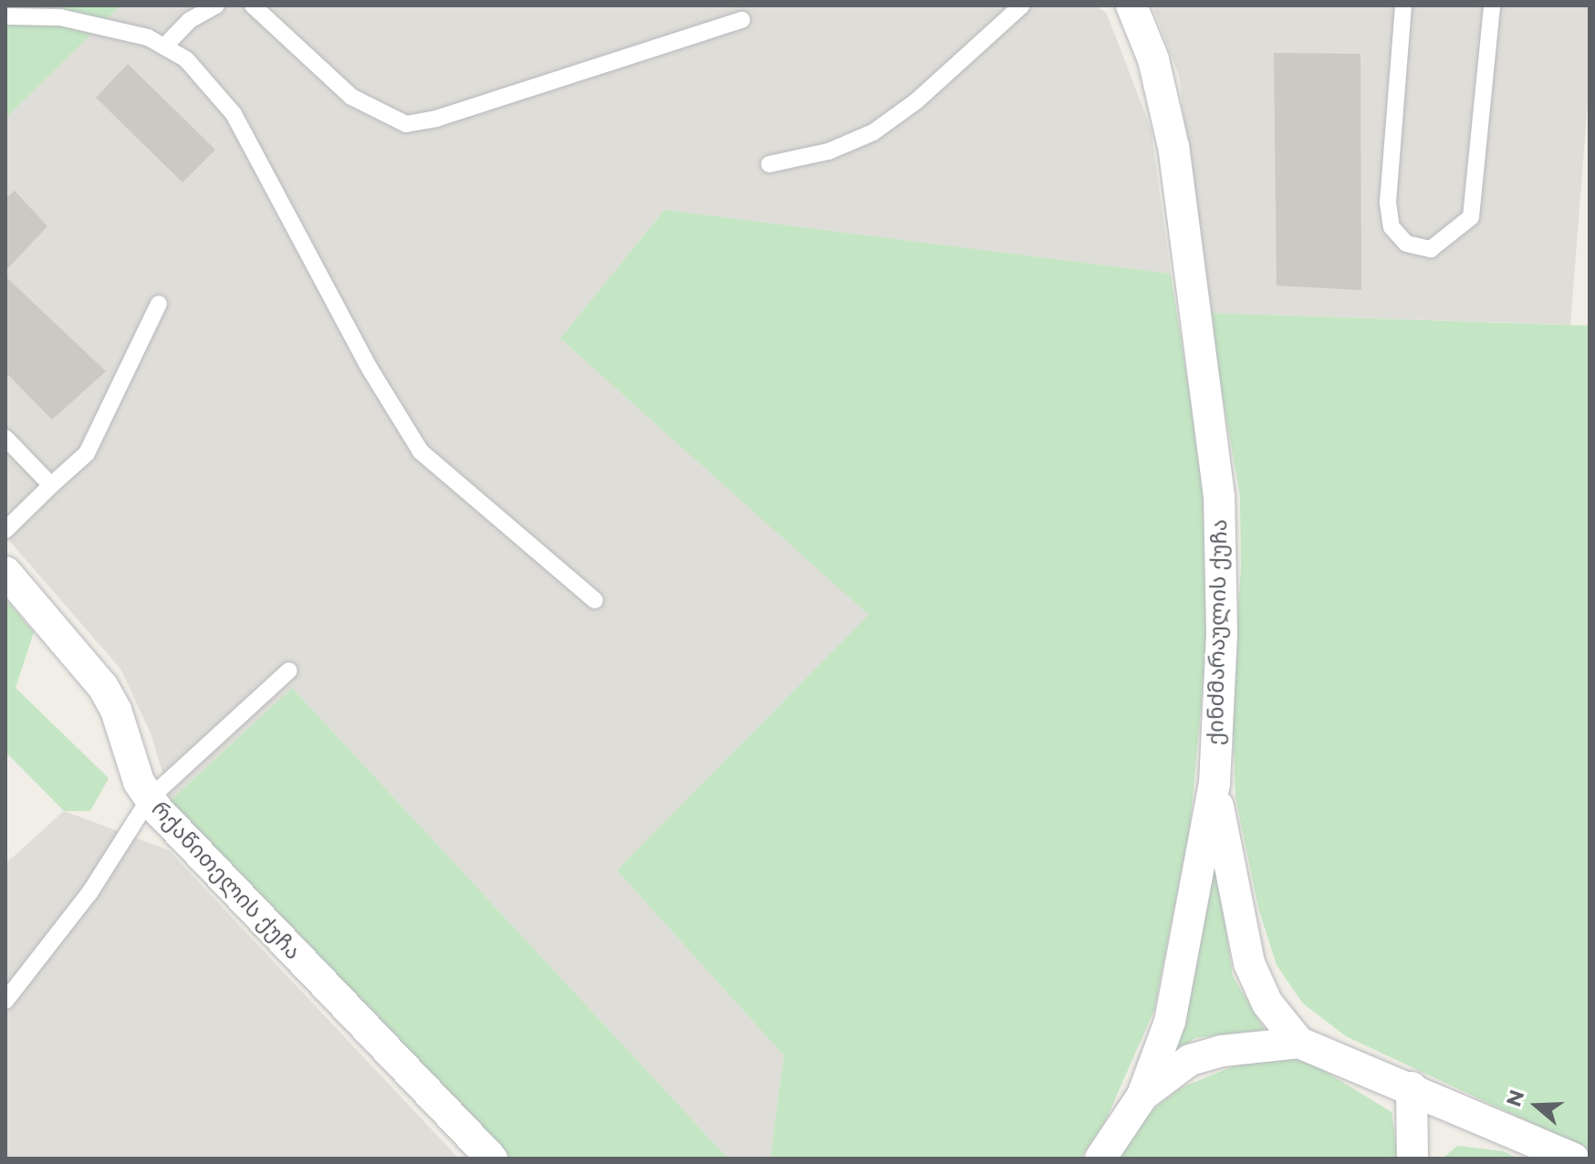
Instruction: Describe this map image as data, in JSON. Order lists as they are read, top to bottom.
{
  "streets": {
    "street": ["ქინძმარაულის ქუჩა", "რქაწითელის ქუჩა"]
  },
  "north": "left"
}
